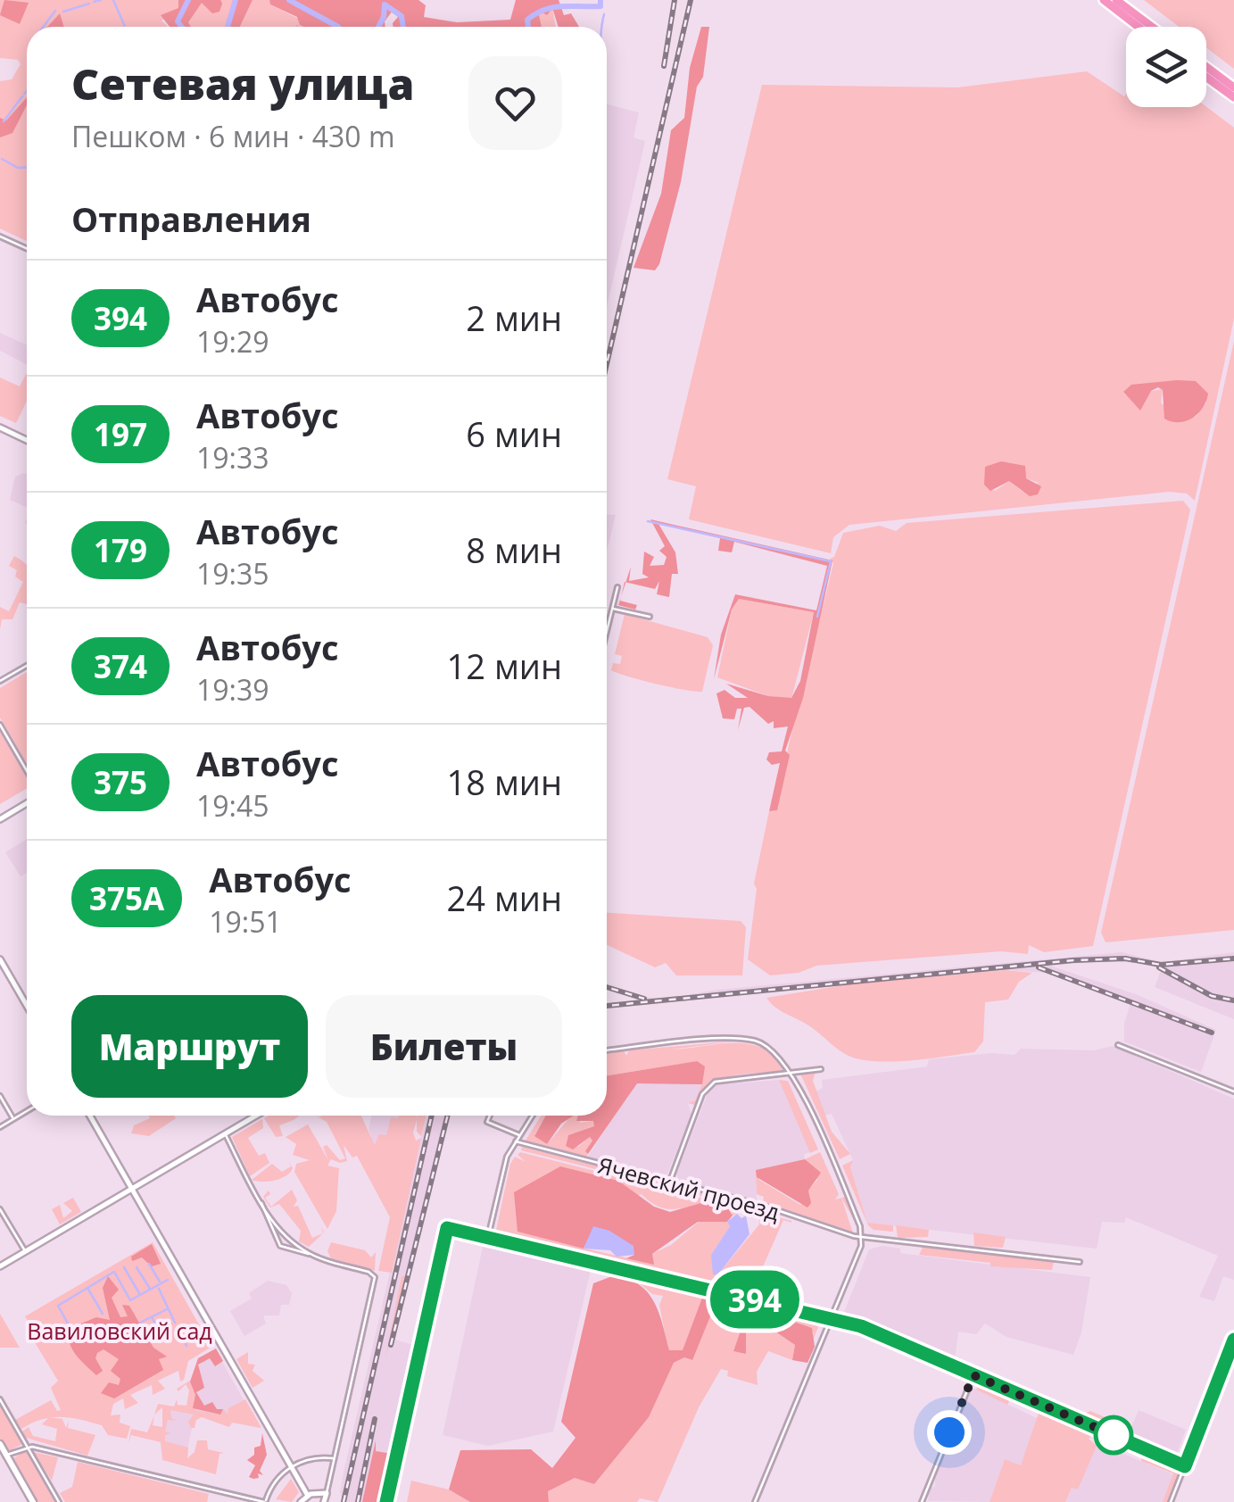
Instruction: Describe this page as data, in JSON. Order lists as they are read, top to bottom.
{
  "streets": {
    "street": ["Ячевский проезд"]
  },
  "parks": ["Вавиловский сад"],
  "lines": ["bus line 394"],
  "page": {
    "on_map": "394",
    "heading": [
      ["Сетевая улица", "Пешком · 6 мин · 430 m"],
      "Отправления"
    ],
    "list": [
      {
        "mark": "394",
        "name": "Автобус",
        "note": "19:29",
        "value": "2 мин"
      },
      {
        "mark": "197",
        "name": "Автобус",
        "note": "19:33",
        "value": "6 мин"
      },
      {
        "mark": "179",
        "name": "Автобус",
        "note": "19:35",
        "value": "8 мин"
      },
      {
        "mark": "374",
        "name": "Автобус",
        "note": "19:39",
        "value": "12 мин"
      },
      {
        "mark": "375",
        "name": "Автобус",
        "note": "19:45",
        "value": "18 мин"
      },
      {
        "mark": "375А",
        "name": "Автобус",
        "note": "19:51",
        "value": "24 мин"
      }
    ],
    "buttons": ["Маршрут", "Билеты"]
  }
}
